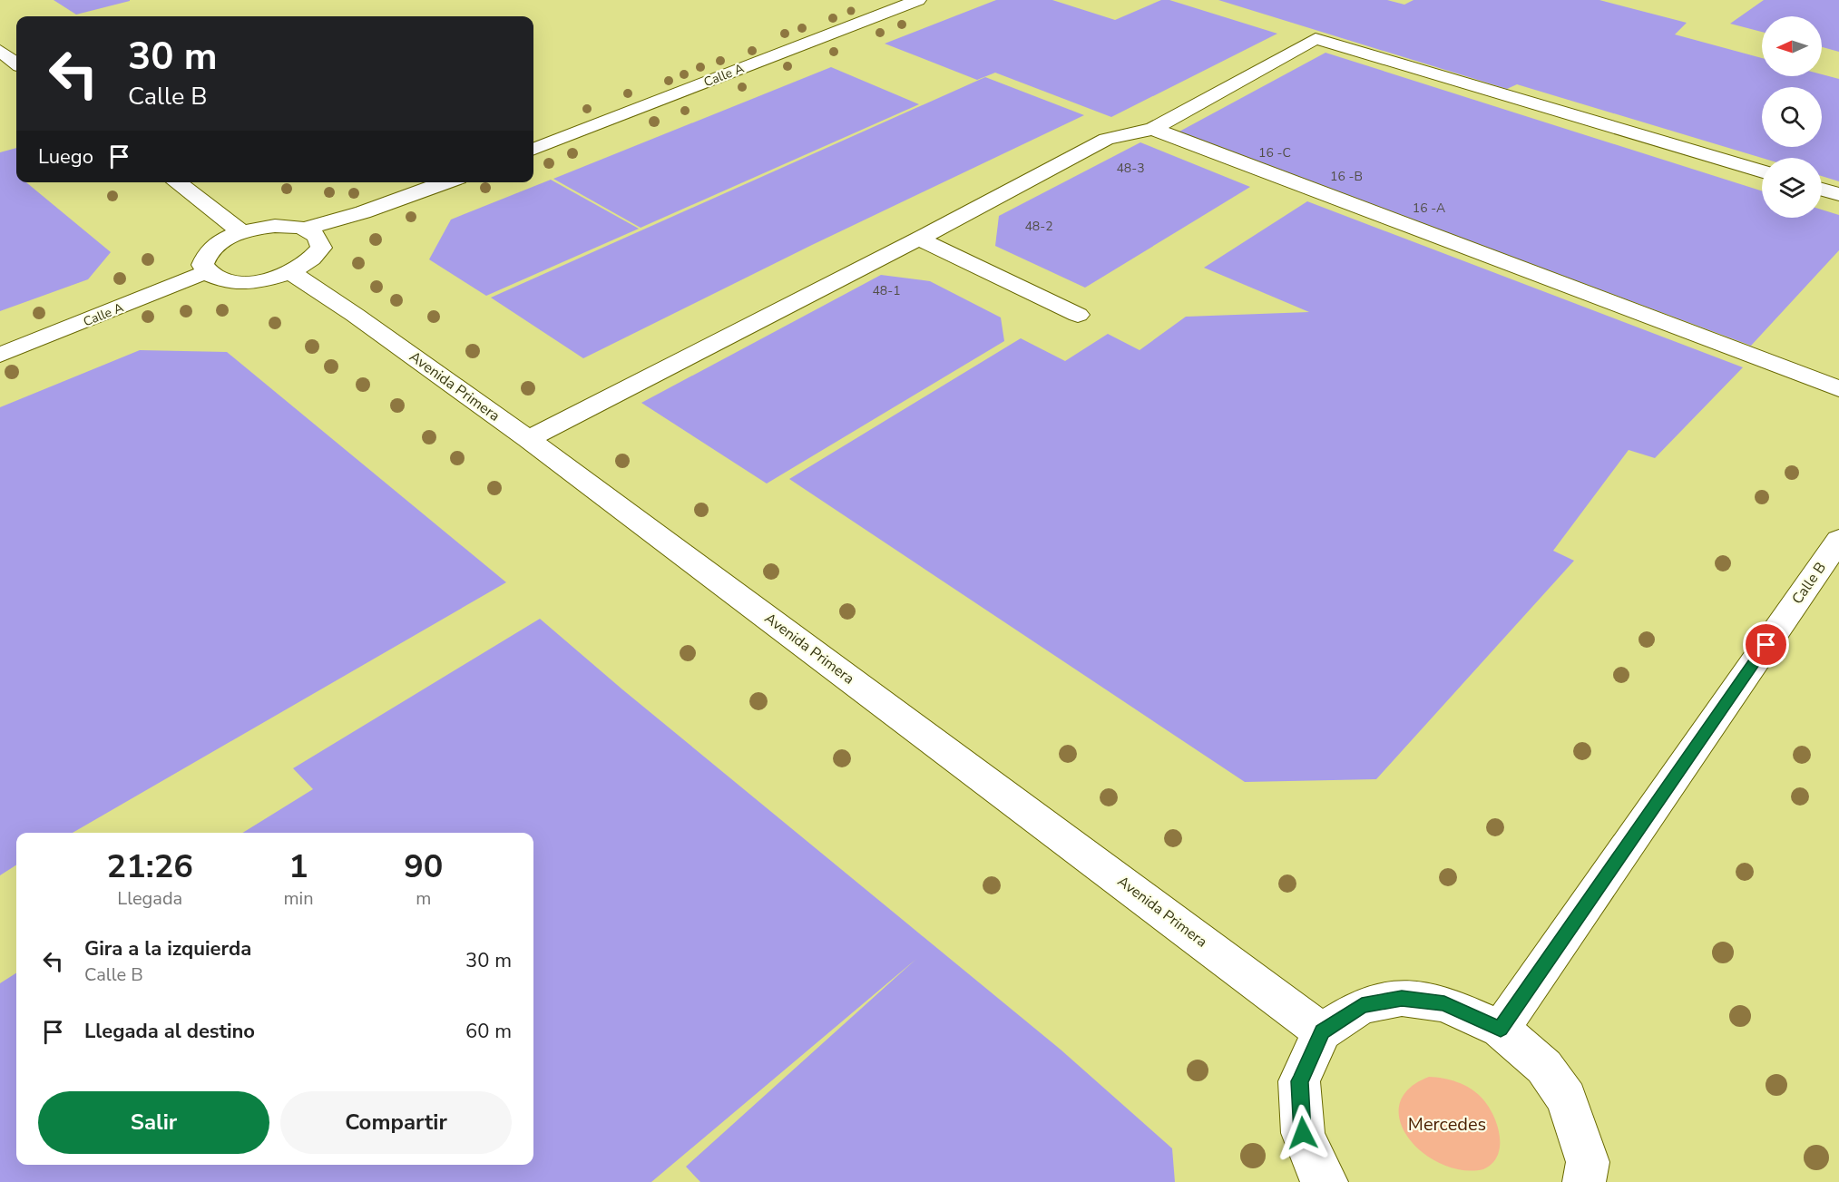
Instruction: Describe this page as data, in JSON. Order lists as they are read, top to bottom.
{
  "streets": {
    "street": ["Calle A", "Avenida Primera", "Calle B"]
  },
  "parks": ["Mercedes"],
  "house_numbers": [
    "16 -C",
    "48-3",
    "16 -B",
    "16 -A",
    "48-2",
    "48-1"
  ],
  "north": "left",
  "page": {
    "turn": ["30 m", "Calle B"],
    "then": "Luego",
    "eta": [
      "21:26",
      "Llegada",
      "1",
      "min",
      "90",
      "m"
    ],
    "list": [
      {
        "name": "Gira a la izquierda",
        "note": "Calle B",
        "value": "30 m"
      },
      {
        "name": "Llegada al destino",
        "value": "60 m"
      }
    ],
    "buttons": ["Salir", "Compartir"]
  }
}
